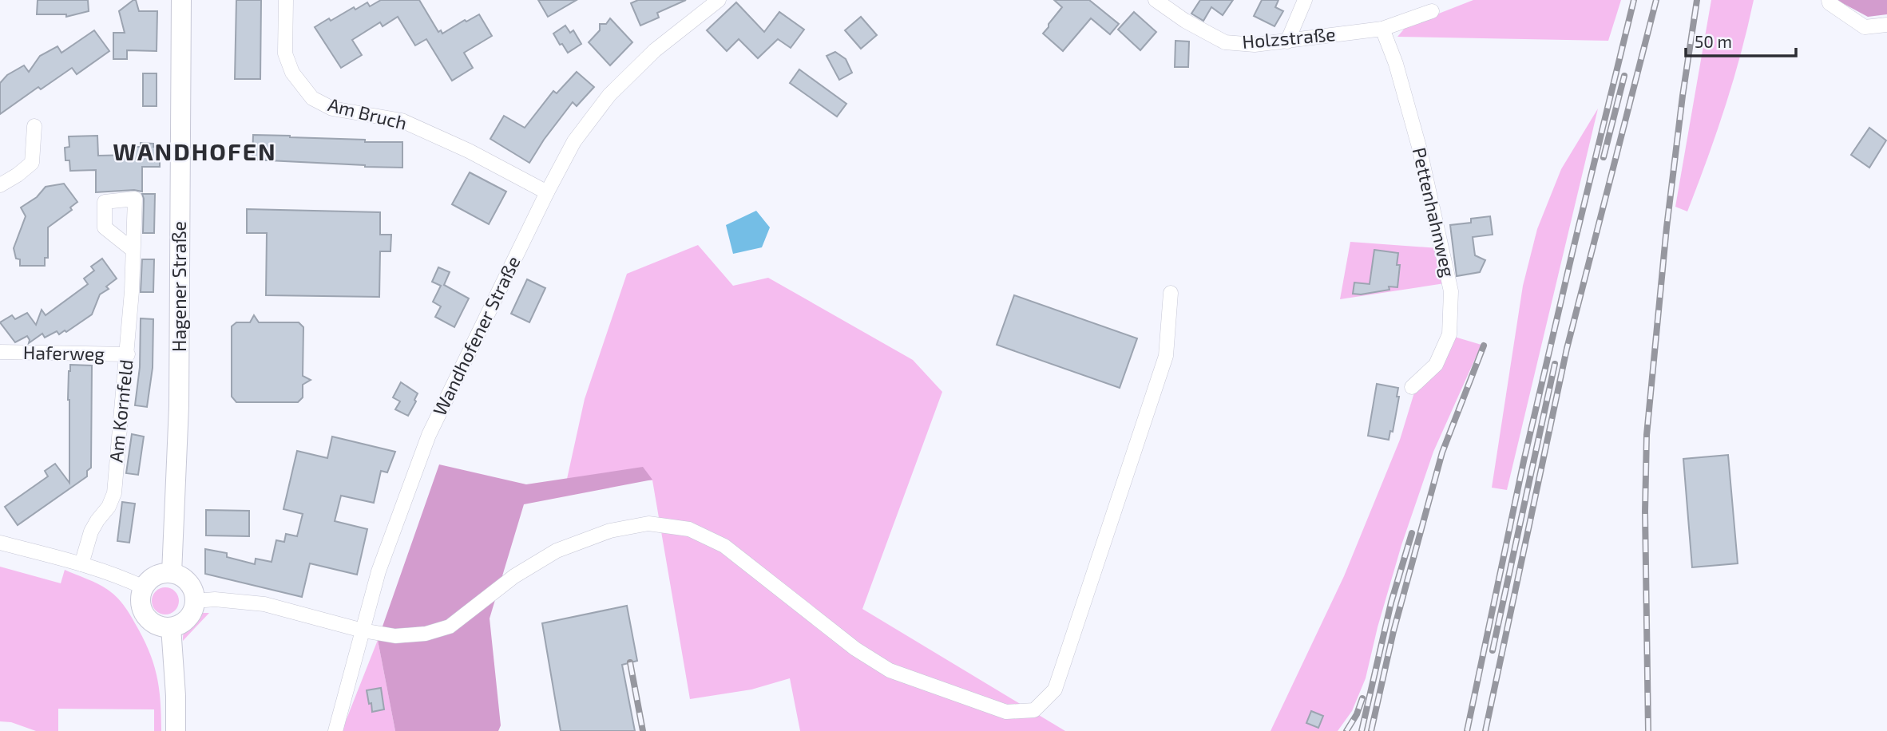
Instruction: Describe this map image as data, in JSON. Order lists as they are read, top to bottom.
{
  "streets": {
    "main road": ["Hagener Straße"],
    "street": [
      "Holzstraße",
      "Am Bruch",
      "Pettenhahnweg",
      "Wandhofener Straße",
      "Haferweg",
      "Am Kornfeld"
    ]
  },
  "crossings": [
    ["Holzstraße", "Pettenhahnweg"],
    ["Am Bruch", "Wandhofener Straße"],
    ["Haferweg", "Am Kornfeld"]
  ],
  "districts": ["WANDHOFEN"],
  "scale_bar": "50 m"
}
